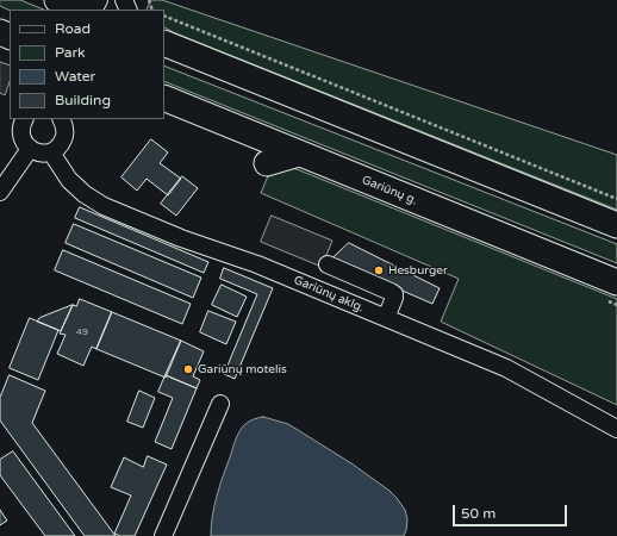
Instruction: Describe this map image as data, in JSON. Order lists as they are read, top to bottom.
{
  "streets": {
    "highway": ["Gariūnų g."],
    "street": ["Gariūnų aklg."]
  },
  "places": ["Hesburger", "Gariūnų motelis"],
  "house_numbers": ["49"],
  "legend": [
    "Road",
    "Park",
    "Water",
    "Building"
  ],
  "scale_bar": "50 m"
}
